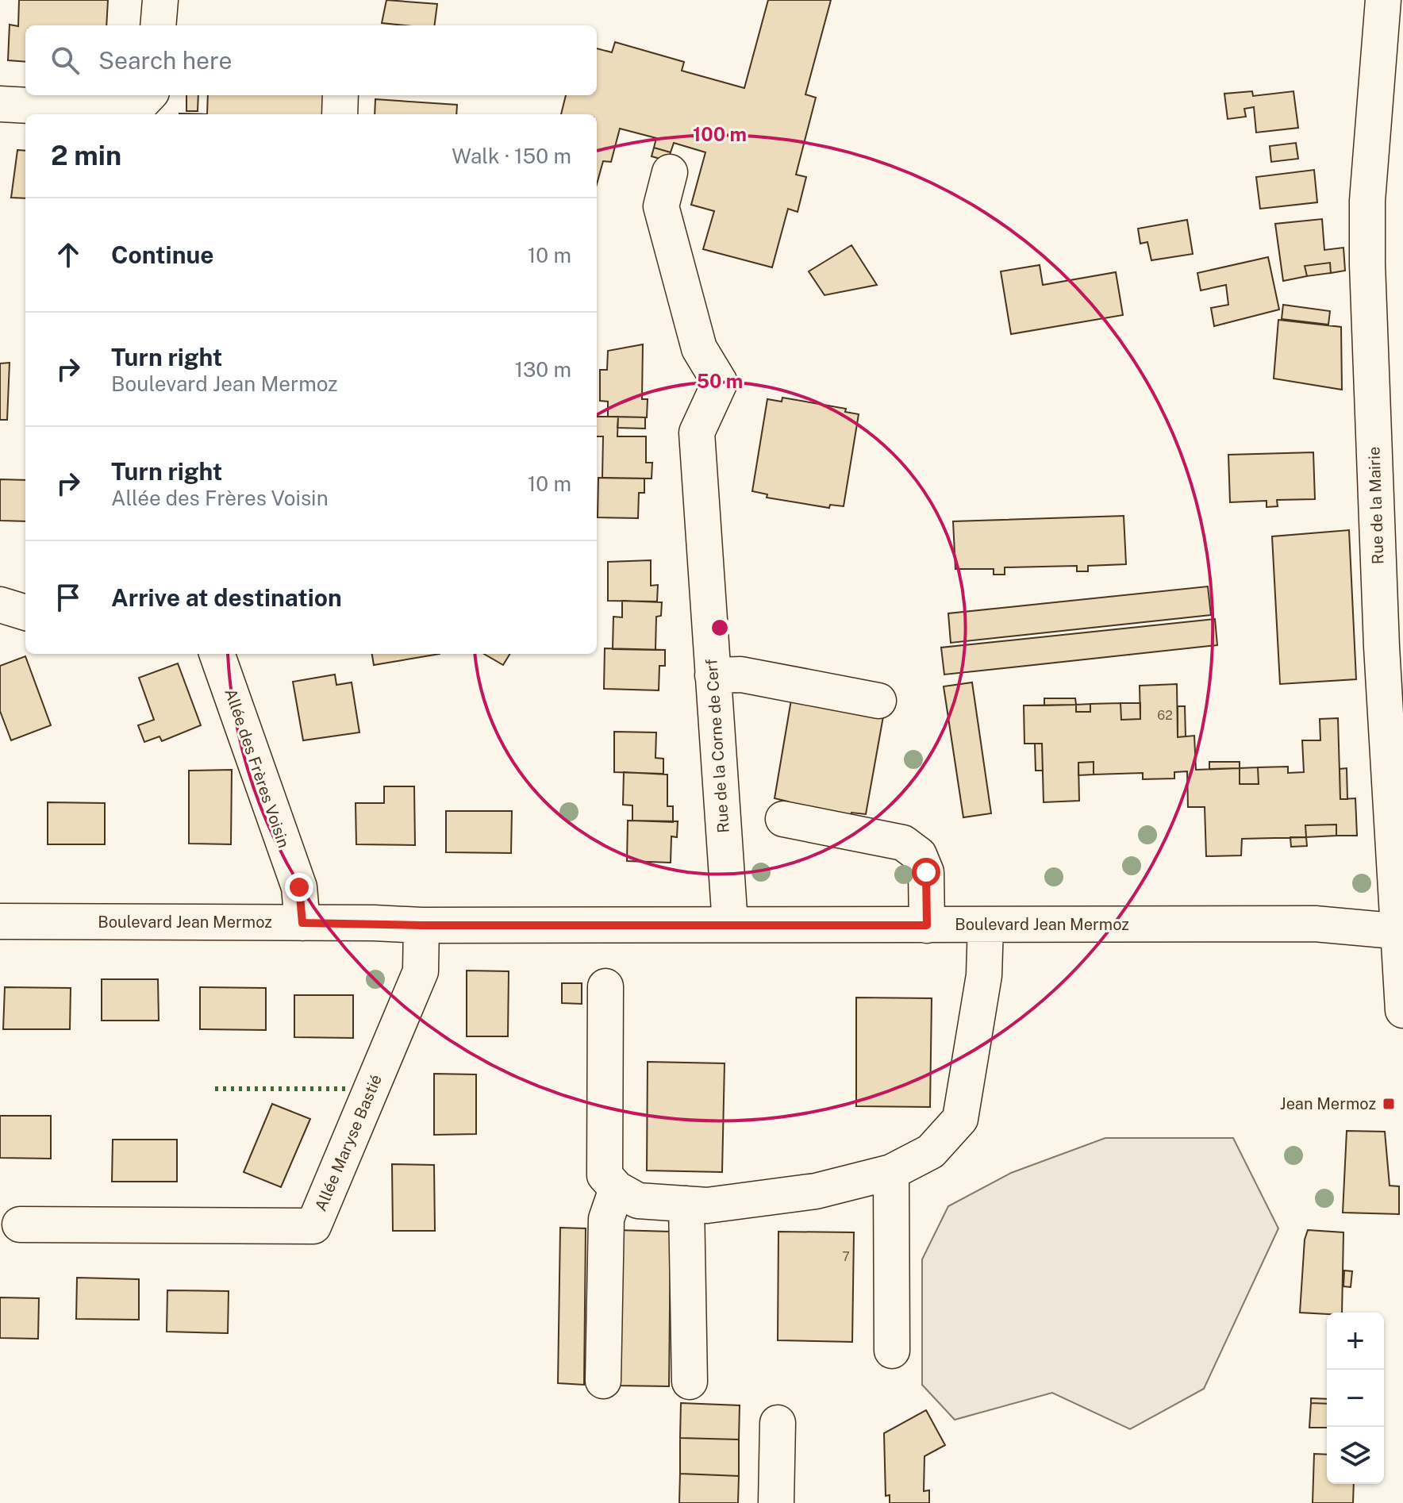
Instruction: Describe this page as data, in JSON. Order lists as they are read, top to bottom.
{
  "streets": {
    "street": [
      "Rue de la Mairie",
      "Rue de la Corne de Cerf",
      "Allée des Frères Voisin",
      "Boulevard Jean Mermoz",
      "Allée Maryse Bastié"
    ]
  },
  "crossings": [
    ["Rue de la Mairie", "Boulevard Jean Mermoz"],
    ["Rue de la Corne de Cerf", "Boulevard Jean Mermoz"],
    ["Allée des Frères Voisin", "Boulevard Jean Mermoz"],
    ["Boulevard Jean Mermoz", "Allée Maryse Bastié"]
  ],
  "places": {
    "transit": ["Jean Mermoz"]
  },
  "house_numbers": ["62", "7"],
  "page": {
    "search": "Search here",
    "heading": ["2 min", "Walk · 150 m"],
    "list": [
      ["Continue", "10 m"],
      ["Turn right", "Boulevard Jean Mermoz", "130 m"],
      ["Turn right", "Allée des Frères Voisin", "10 m"],
      "Arrive at destination"
    ],
    "map_buttons": ["+", "−"]
  },
  "rings": ["100 m", "50 m"]
}
